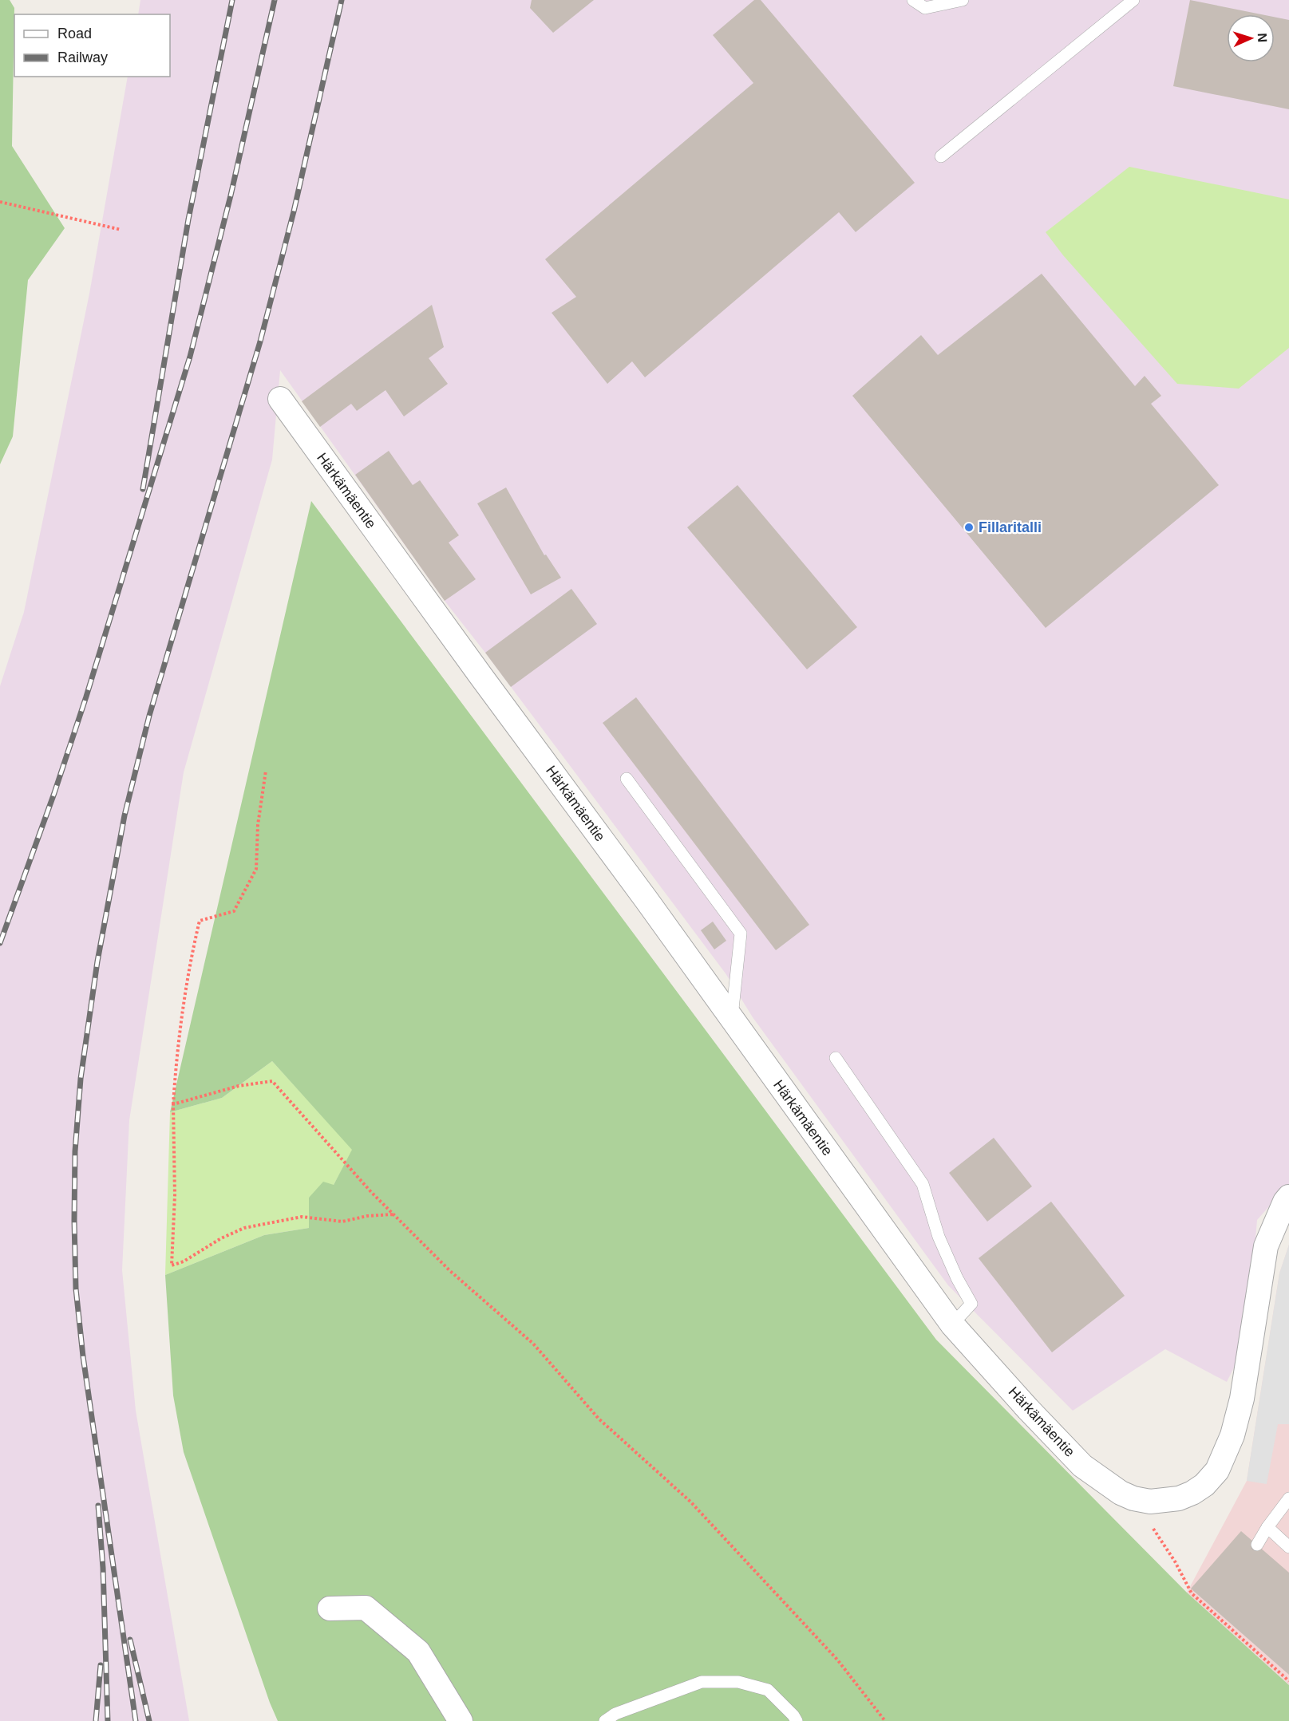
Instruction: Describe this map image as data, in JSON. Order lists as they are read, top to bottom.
{
  "streets": {
    "street": ["Härkämäentie"]
  },
  "places": ["Fillaritalli"],
  "legend": ["Road", "Railway"],
  "north": "right"
}
